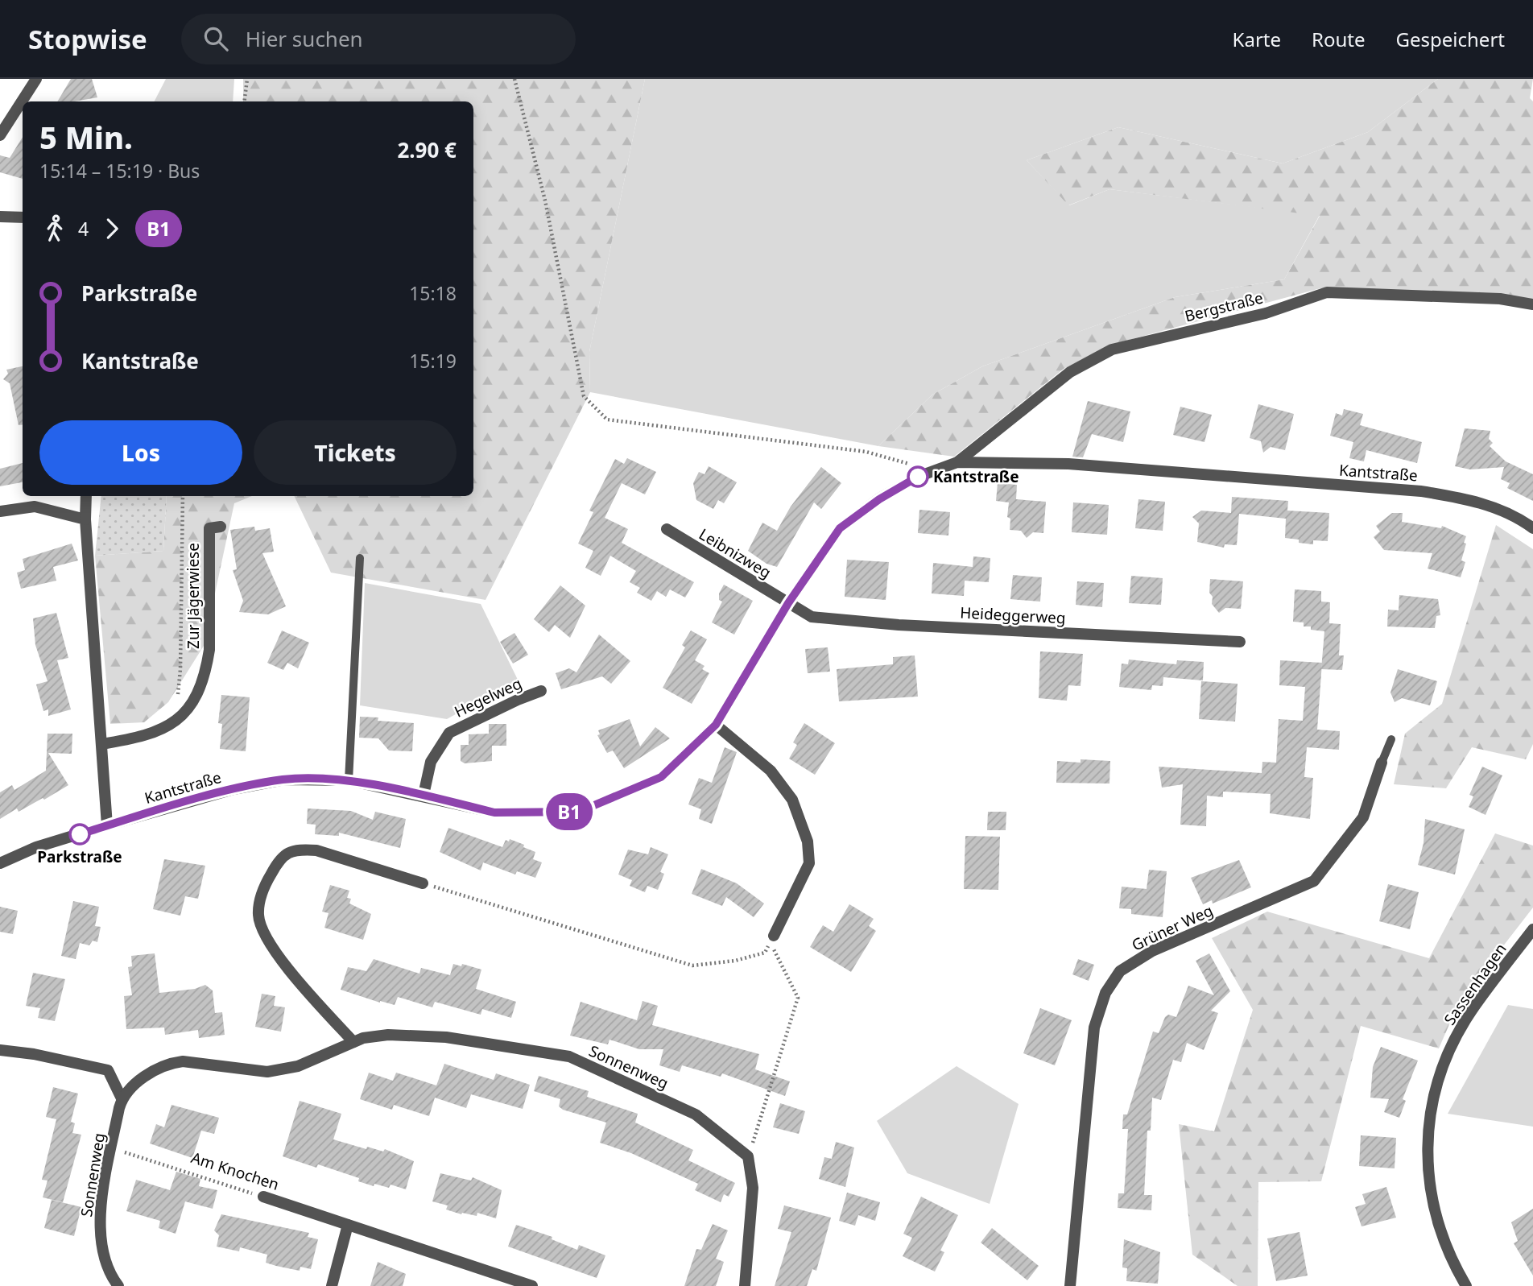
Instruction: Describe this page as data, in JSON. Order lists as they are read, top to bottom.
{
  "streets": {
    "street": [
      "Bergstraße",
      "Kantstraße",
      "Leibnizweg",
      "Zur Jägerwiese",
      "Heideggerweg",
      "Hegelweg",
      "Grüner Weg",
      "Sassenhagen",
      "Sonnenweg",
      "Am Knochen"
    ]
  },
  "crossings": [
    ["Bergstraße", "Kantstraße"],
    ["Kantstraße", "Leibnizweg"],
    ["Kantstraße", "Heideggerweg"],
    ["Kantstraße", "Hegelweg"],
    ["Leibnizweg", "Heideggerweg"],
    ["Sonnenweg", "Am Knochen"]
  ],
  "places": ["Kantstraße", "Parkstraße"],
  "lines": ["bus line B1"],
  "page": {
    "header": "Stopwise",
    "search": "Hier suchen",
    "nav": ["Karte", "Route", "Gespeichert"],
    "on_map": "B1",
    "heading": ["5 Min.", "15:14 – 15:19 · Bus", "2.90 €"],
    "legs": ["4", "B1"],
    "list": [
      {
        "name": "Parkstraße",
        "value": "15:18"
      },
      {
        "name": "Kantstraße",
        "value": "15:19"
      }
    ],
    "buttons": ["Los", "Tickets"]
  }
}
